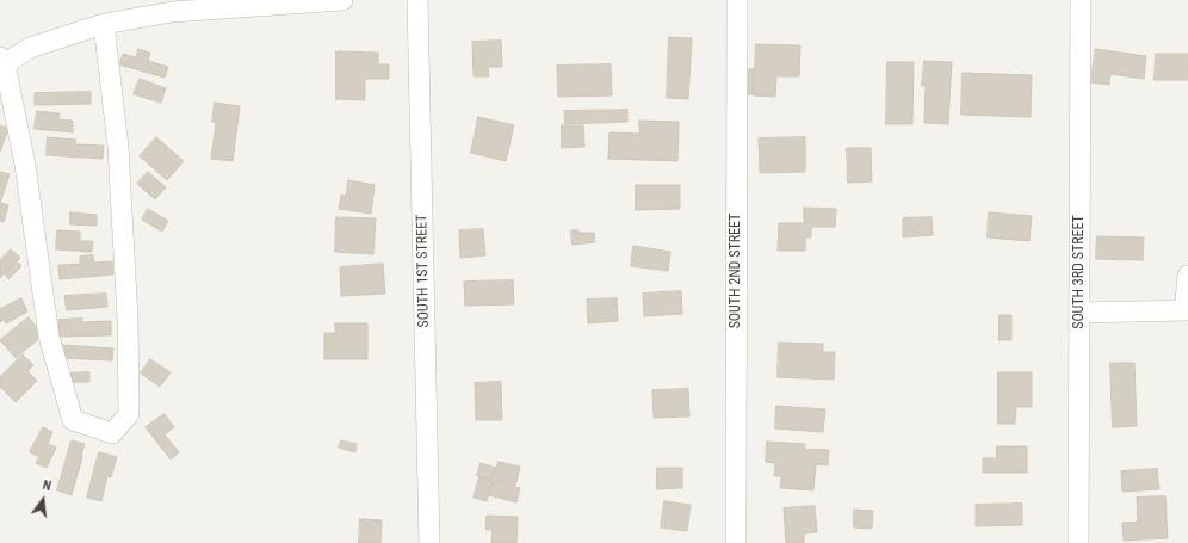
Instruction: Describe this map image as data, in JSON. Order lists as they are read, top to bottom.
{
  "streets": {
    "street": ["SOUTH 1ST STREET", "SOUTH 2ND STREET", "SOUTH 3RD STREET"]
  },
  "north": "top"
}
